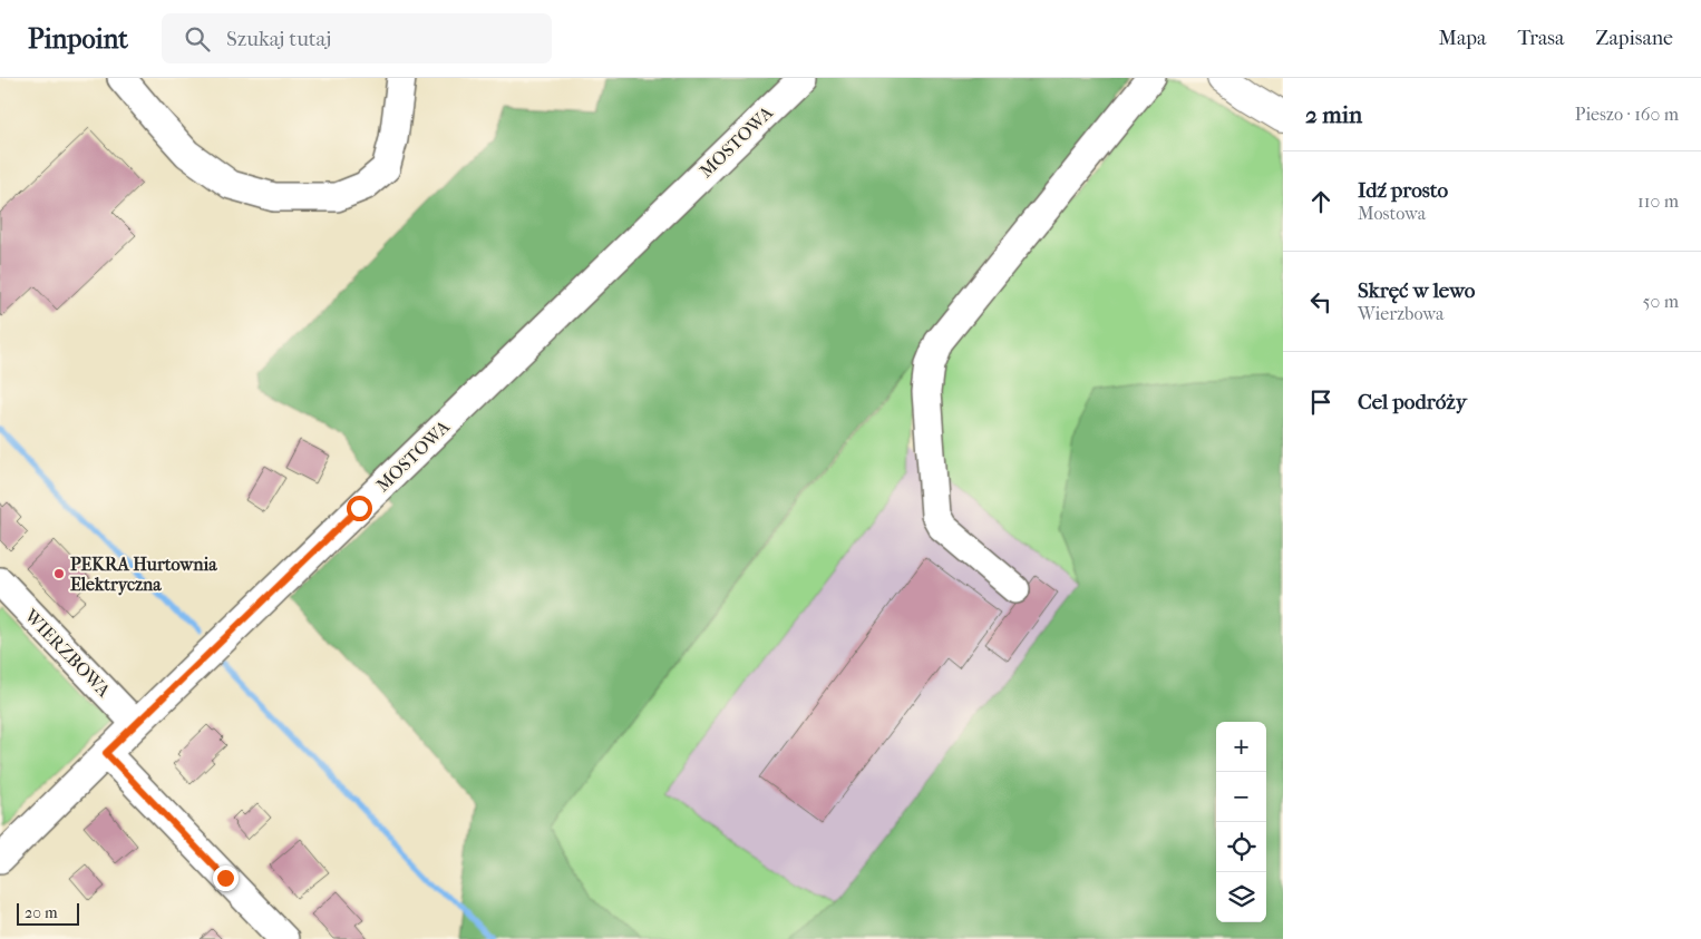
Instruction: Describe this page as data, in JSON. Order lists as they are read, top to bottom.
{
  "streets": {
    "street": ["MOSTOWA", "WIERZBOWA"]
  },
  "crossings": [
    ["MOSTOWA", "WIERZBOWA"]
  ],
  "places": ["PEKRA Hurtownia Elektryczna"],
  "scale_bar": "20 m",
  "page": {
    "header": "Pinpoint",
    "search": "Szukaj tutaj",
    "nav": ["Mapa", "Trasa", "Zapisane"],
    "heading": ["2 min", "Pieszo · 160 m"],
    "list": [
      ["Idź prosto", "Mostowa", "110 m"],
      ["Skręć w lewo", "Wierzbowa", "50 m"],
      "Cel podróży"
    ],
    "map_buttons": ["+", "−"],
    "scale": "20 m"
  }
}
